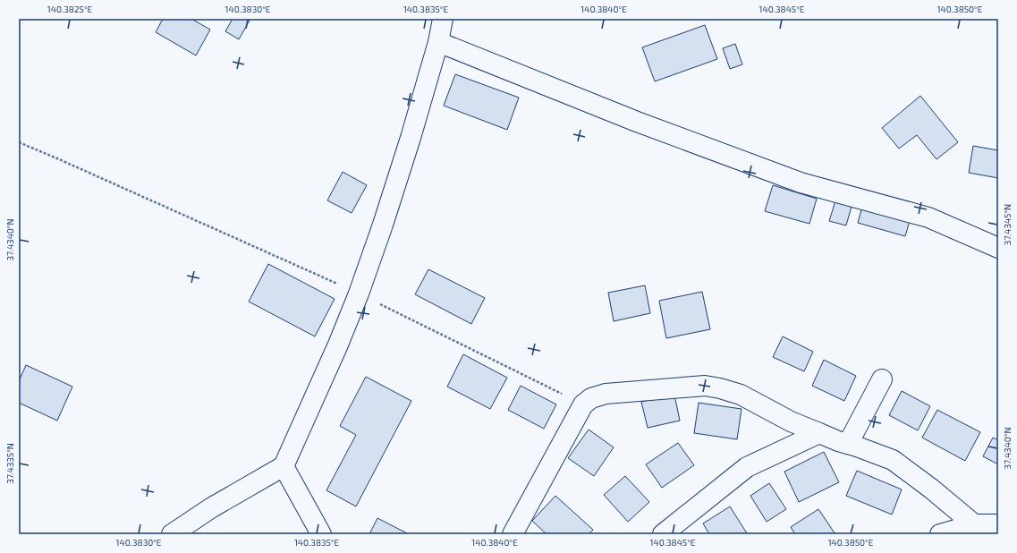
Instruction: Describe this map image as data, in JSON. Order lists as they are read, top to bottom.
{
  "coordinates": [
    "140.3825°E",
    "140.3830°E",
    "140.3835°E",
    "140.3840°E",
    "140.3845°E",
    "140.3850°E",
    "37.4345°N",
    "37.4340°N",
    "37.4335°N"
  ]
}
